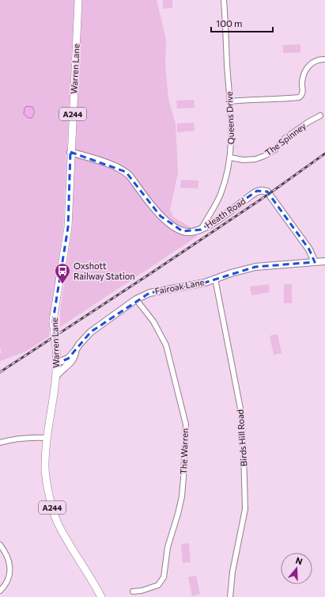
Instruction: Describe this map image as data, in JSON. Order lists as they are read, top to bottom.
{
  "streets": {
    "main road": [
      "Warren Lane",
      "A244",
      "Heath Road",
      "Fairoak Lane"
    ],
    "street": [
      "Queens Drive",
      "The Spinney",
      "Birds Hill Road",
      "The Warren"
    ]
  },
  "crossings": [
    ["Warren Lane", "Heath Road"],
    ["Warren Lane", "Fairoak Lane"],
    ["Queens Drive", "The Spinney"],
    ["Queens Drive", "Heath Road"],
    ["Heath Road", "Fairoak Lane"],
    ["Fairoak Lane", "Birds Hill Road"],
    ["Fairoak Lane", "The Warren"]
  ],
  "places": {
    "bus stop": ["Oxshott Railway Station"]
  },
  "scale_bar": "100 m",
  "north": "top"
}
